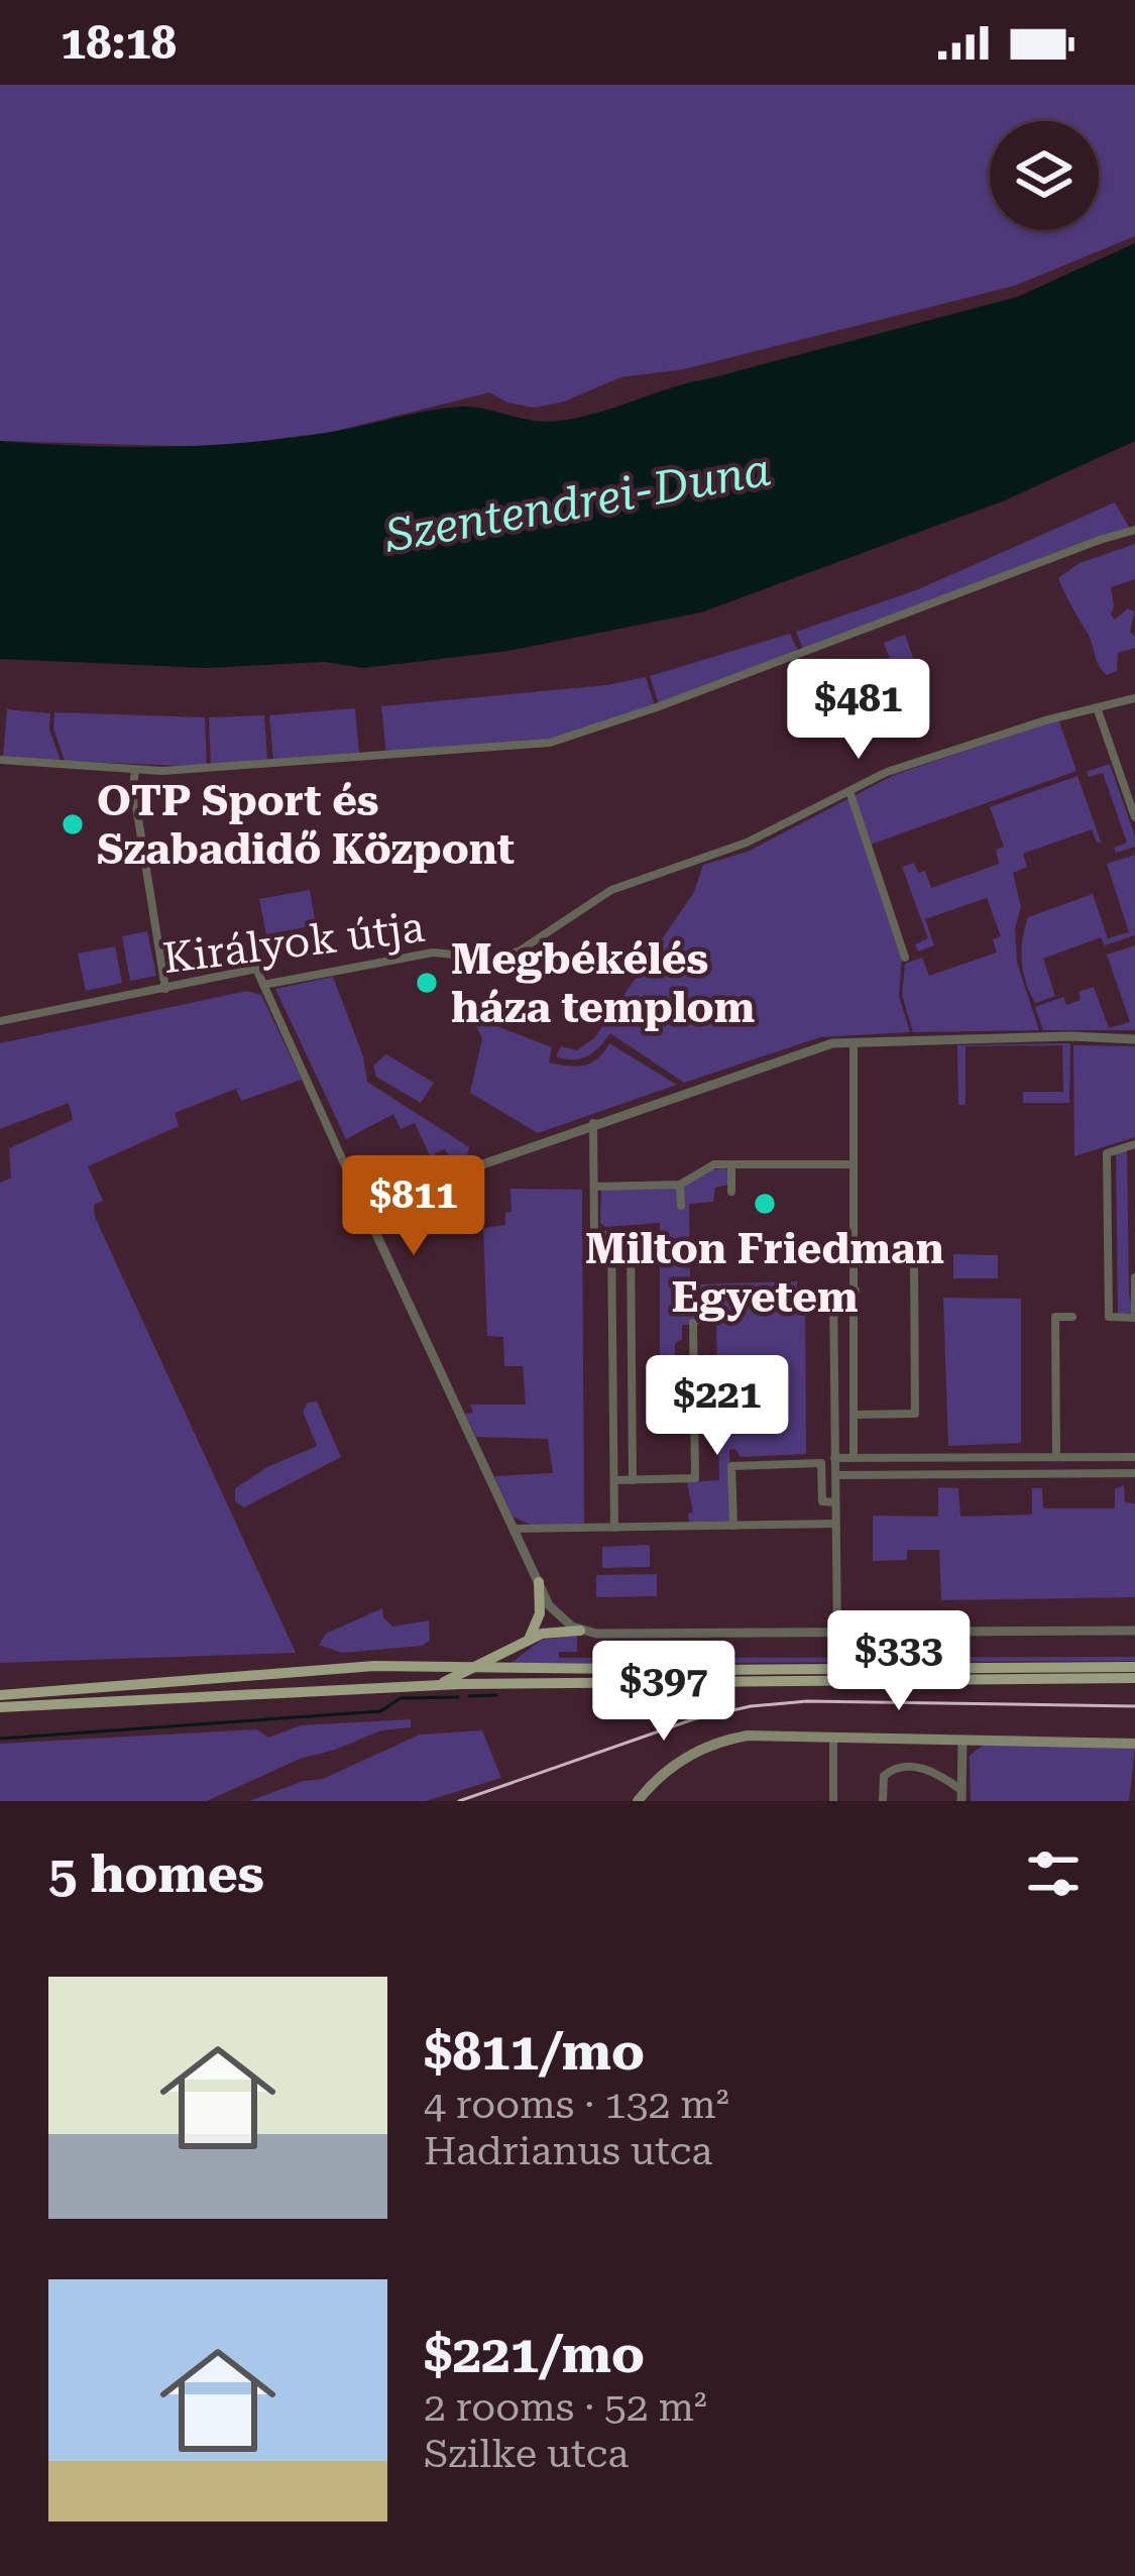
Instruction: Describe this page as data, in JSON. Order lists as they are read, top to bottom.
{
  "streets": {
    "street": ["Királyok útja"]
  },
  "water": ["Szentendrei-Duna"],
  "places": ["OTP Sport és Szabadidő Központ", "Megbékélés háza templom", "Milton Friedman Egyetem"],
  "page": {
    "status": "18:18",
    "price": [
      "$481",
      "$811",
      "$221",
      "$333",
      "$397"
    ],
    "heading": "5 homes",
    "list": [
      {
        "name": "$811/mo",
        "note": "4 rooms · 132 m² · Hadrianus utca"
      },
      {
        "name": "$221/mo",
        "note": "2 rooms · 52 m² · Szilke utca"
      }
    ]
  }
}
